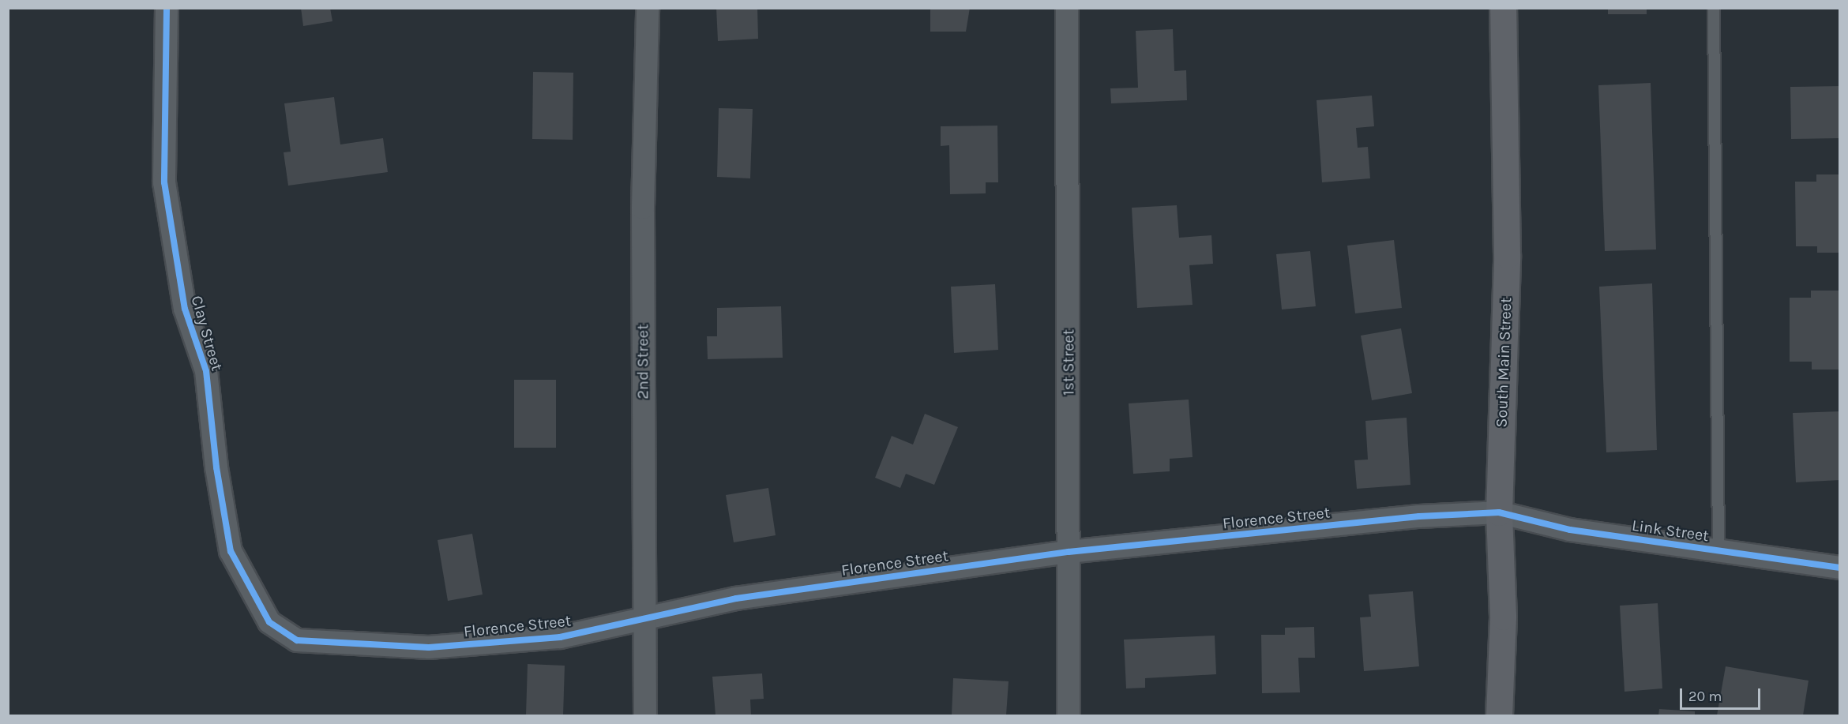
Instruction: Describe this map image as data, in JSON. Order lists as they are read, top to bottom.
{
  "streets": {
    "street": [
      "Clay Street",
      "2nd Street",
      "1st Street",
      "South Main Street",
      "Florence Street",
      "Link Street"
    ]
  },
  "crossings": [
    ["Clay Street", "Florence Street"],
    ["2nd Street", "Florence Street"],
    ["1st Street", "Florence Street"],
    ["South Main Street", "Florence Street"],
    ["South Main Street", "Link Street"],
    ["Florence Street", "Link Street"]
  ],
  "scale_bar": "20 m"
}
